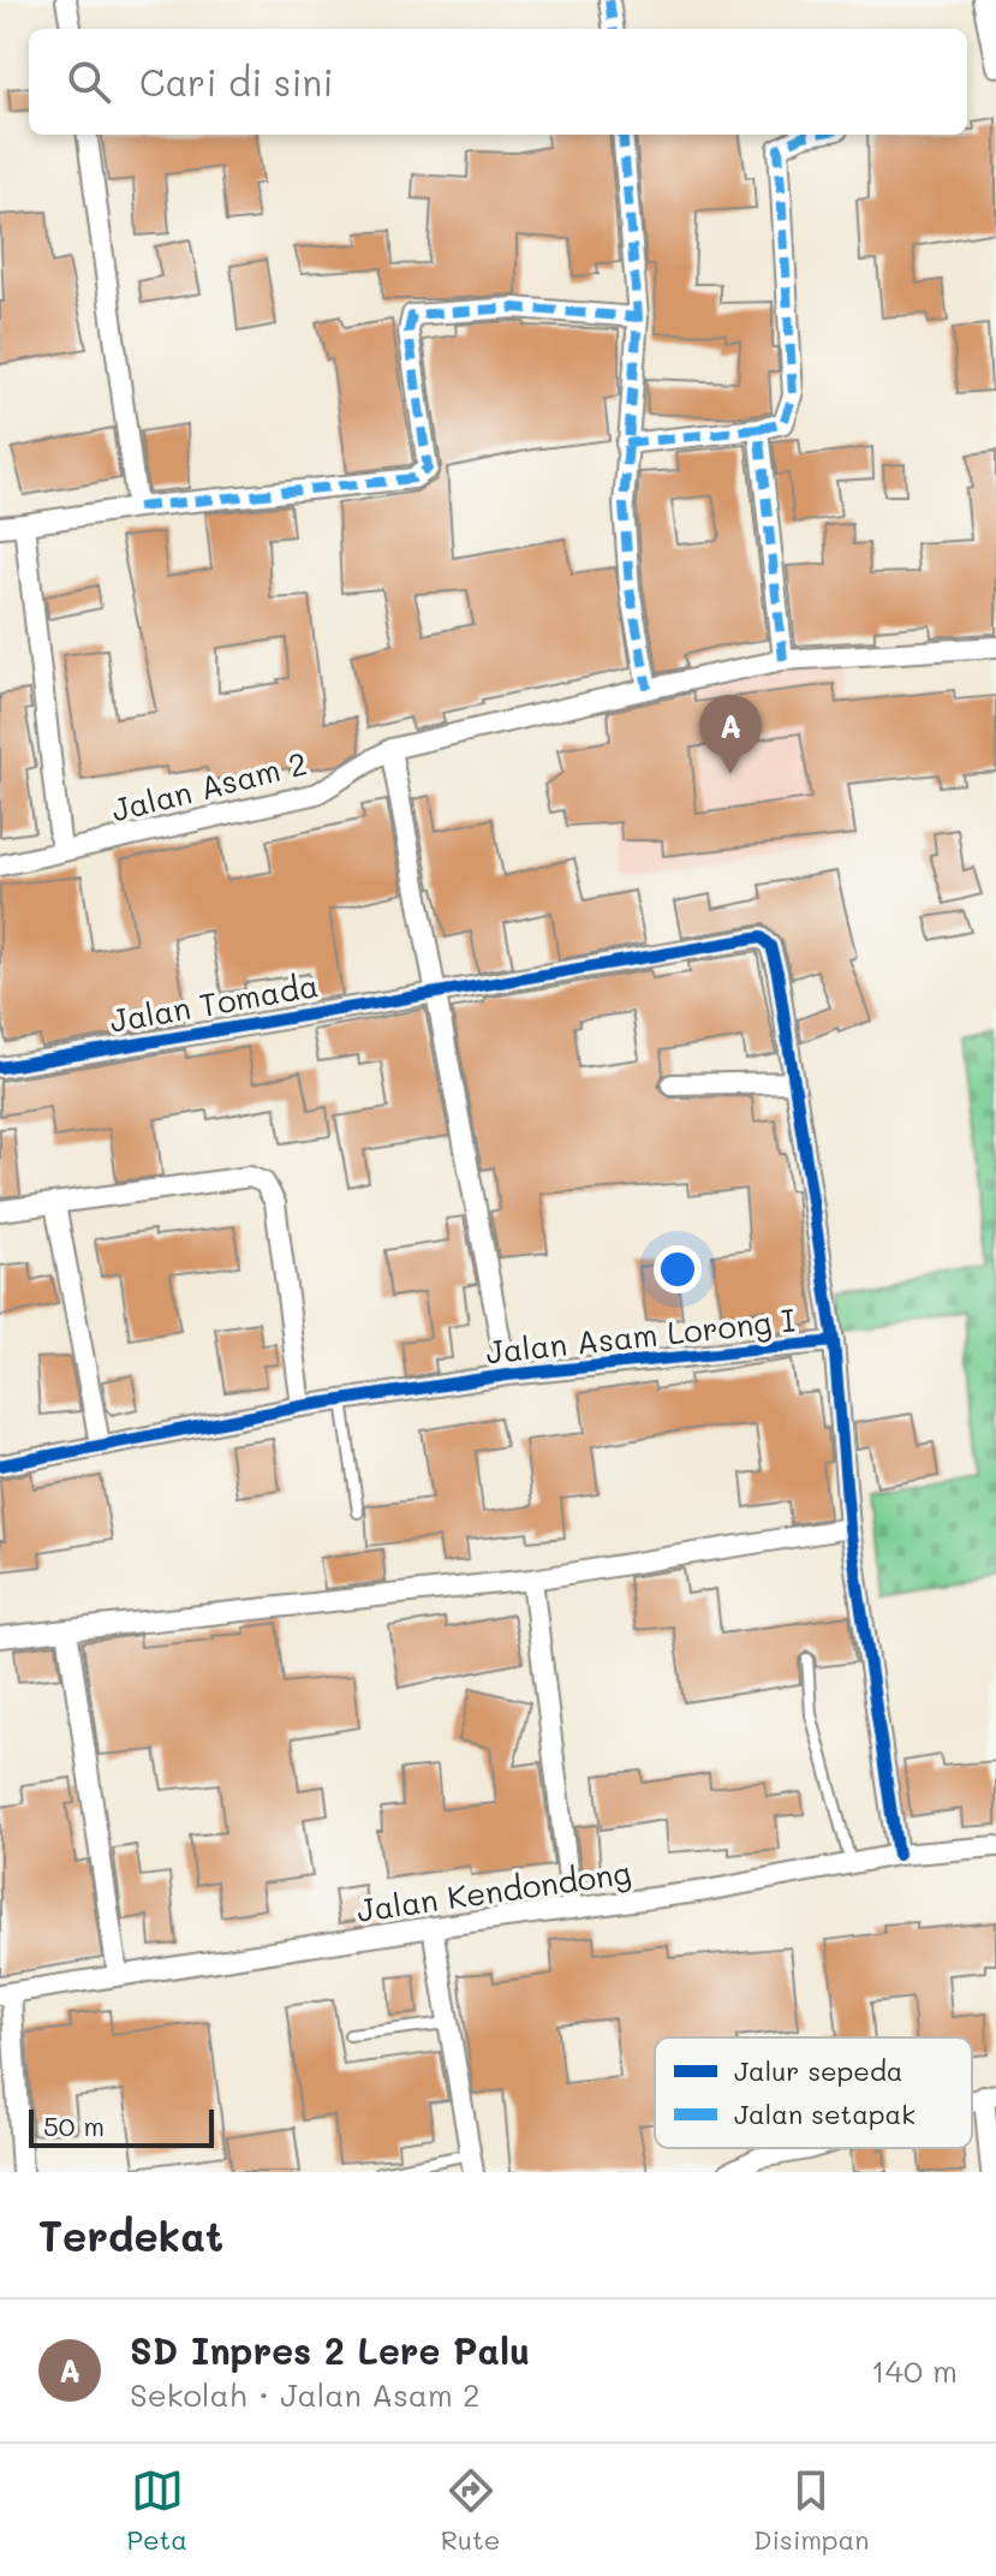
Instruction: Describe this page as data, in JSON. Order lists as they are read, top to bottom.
{
  "streets": {
    "street": [
      "Jalan Asam 2",
      "Jalan Tomada",
      "Jalan Asam Lorong I",
      "Jalan Kendondong"
    ]
  },
  "crossings": [
    ["Jalan Asam 2", "Jalan Asam Lorong I"],
    ["Jalan Tomada", "Jalan Asam Lorong I"],
    ["Jalan Asam Lorong I", "Jalan Kendondong"]
  ],
  "legend": ["Jalur sepeda", "Jalan setapak"],
  "scale_bar": "50 m",
  "page": {
    "search": "Cari di sini",
    "pins": "A",
    "scale": "50 m",
    "heading": "Terdekat",
    "list": [
      {
        "mark": "A",
        "name": "SD Inpres 2 Lere Palu",
        "note": "Sekolah · Jalan Asam 2",
        "value": "140 m"
      }
    ],
    "nav": ["Peta", "Rute", "Disimpan"]
  }
}
